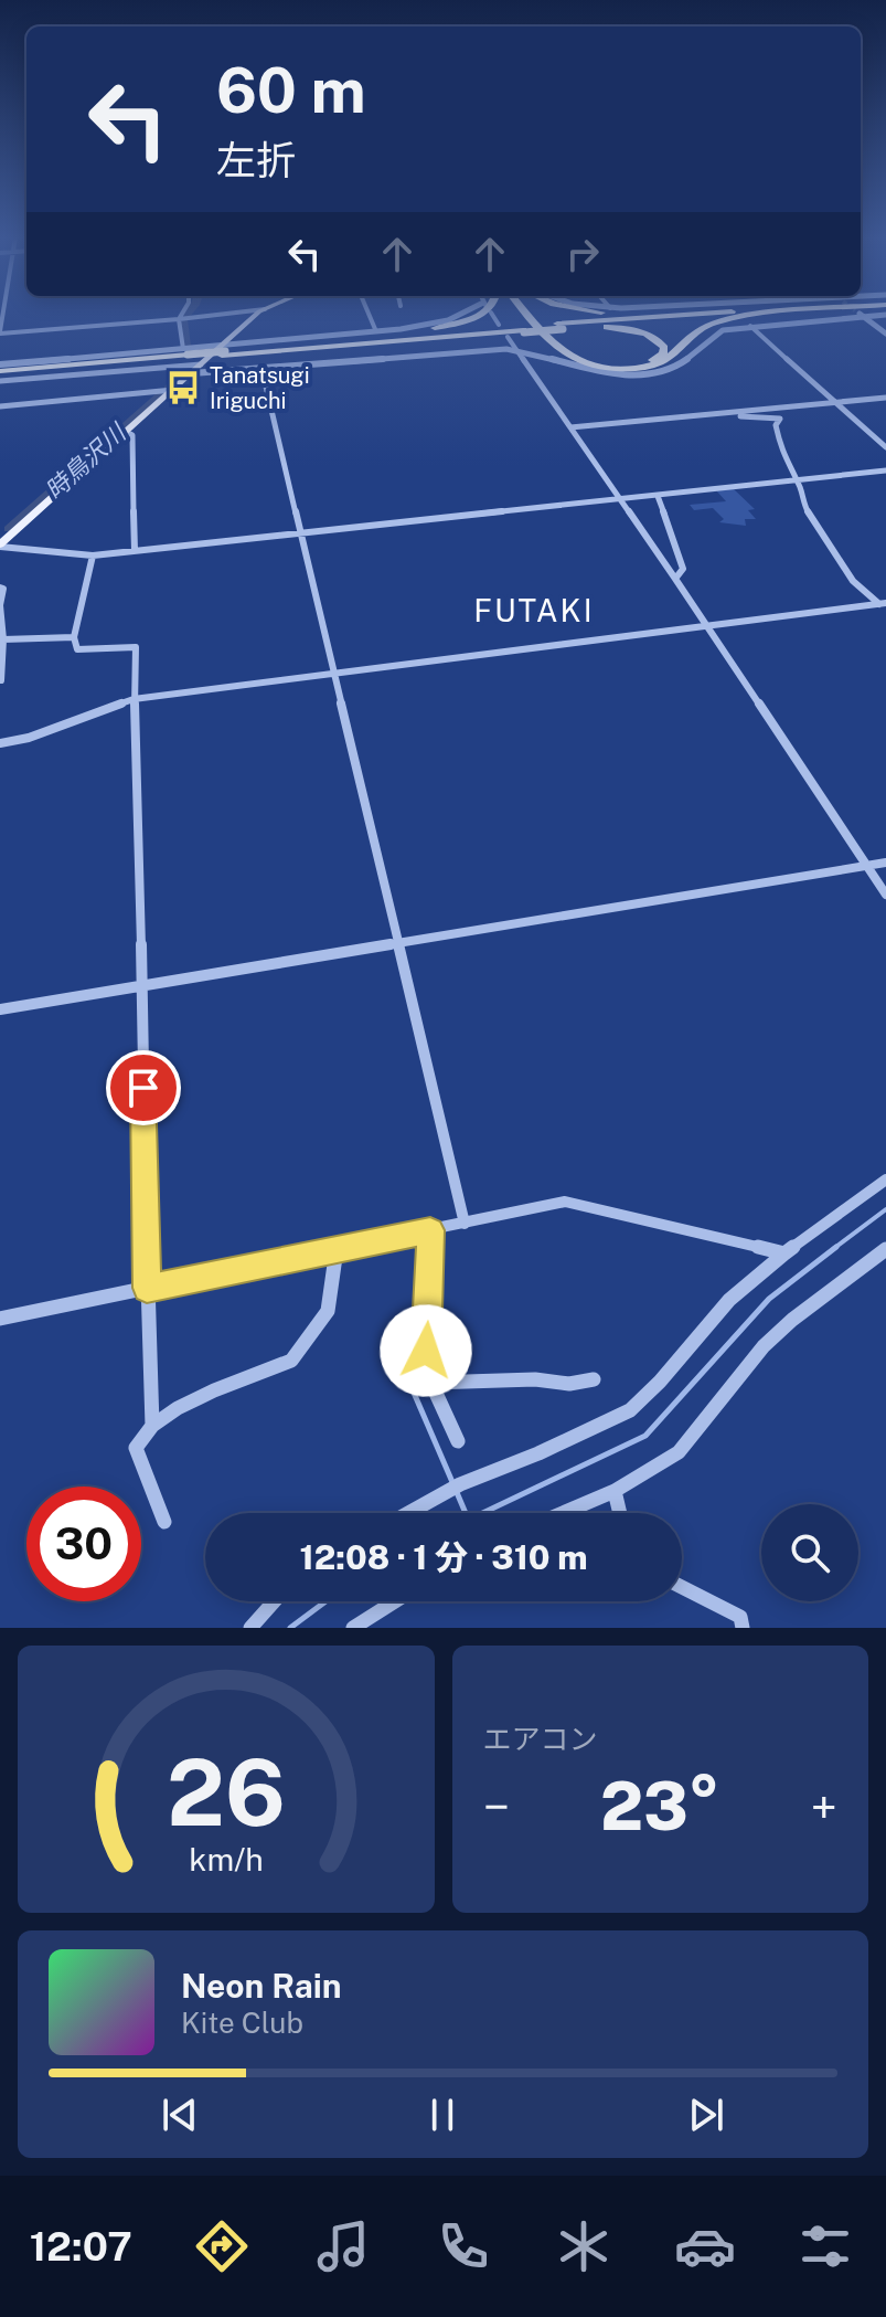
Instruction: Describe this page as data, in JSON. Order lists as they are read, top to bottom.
{
  "districts": ["FUTAKI"],
  "water": ["時鳥沢川"],
  "places": {
    "bus stop": ["Tanatsugi Iriguchi"]
  },
  "page": {
    "turn": ["60 m", "左折"],
    "limit": "30",
    "trip": "12:08 · 1 分 · 310 m",
    "tile": "エアコン",
    "heat": ["−", "23°", "+"],
    "song": ["Neon Rain", "Kite Club"],
    "tabs": "12:07",
    "gauge": ["26", "km/h"]
  }
}
